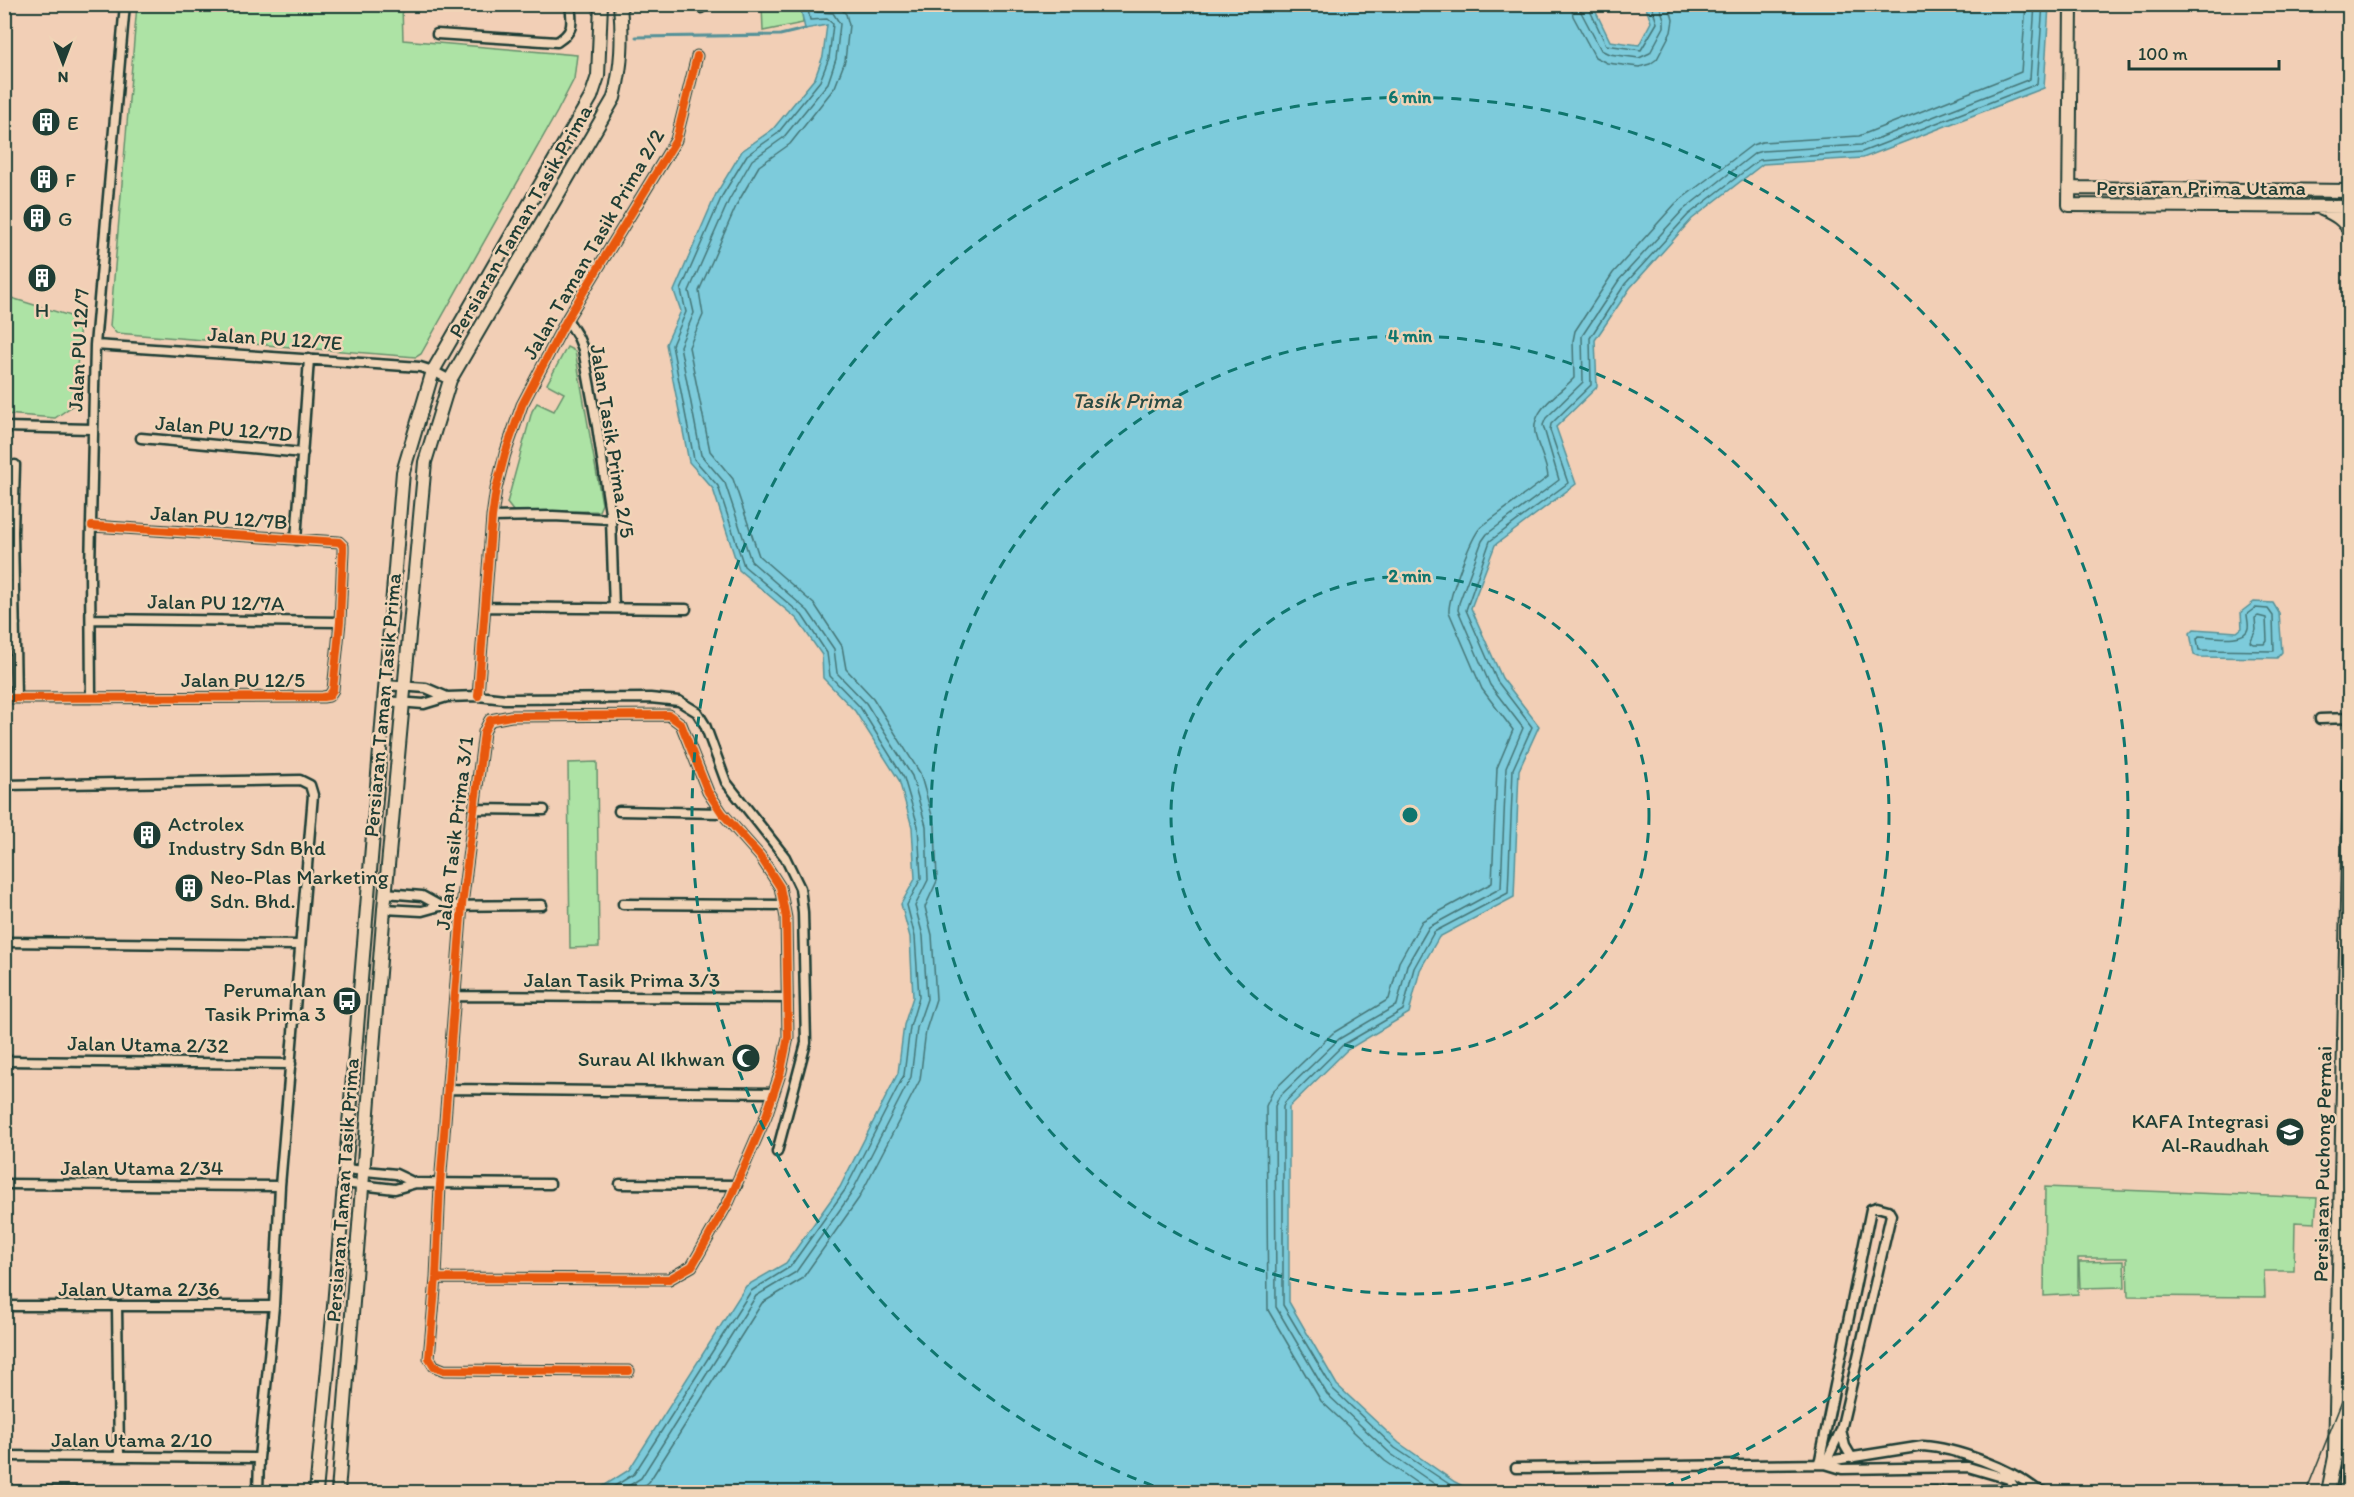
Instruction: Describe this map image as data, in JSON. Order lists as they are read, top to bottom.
{
  "streets": {
    "main road": ["Persiaran Prima Utama", "Persiaran Taman Tasik Prima", "Persiaran Puchong Permai"],
    "street": [
      "Jalan Taman Tasik Prima 2/2",
      "Jalan PU 12/7E",
      "Jalan PU 12/7",
      "Jalan PU 12/7D",
      "Jalan Tasik Prima 2/5",
      "Jalan PU 12/7B",
      "Jalan PU 12/7A",
      "Jalan PU 12/5",
      "Jalan Tasik Prima 3/1",
      "Jalan Tasik Prima 3/3",
      "Jalan Utama 2/32",
      "Jalan Utama 2/34",
      "Jalan Utama 2/36",
      "Jalan Utama 2/10"
    ]
  },
  "crossings": [
    ["Persiaran Taman Tasik Prima", "Jalan PU 12/7E"],
    ["Jalan Taman Tasik Prima 2/2", "Jalan Tasik Prima 2/5"],
    ["Jalan PU 12/7E", "Jalan PU 12/7"],
    ["Jalan PU 12/7", "Jalan PU 12/7B"],
    ["Jalan PU 12/7", "Jalan PU 12/7A"],
    ["Jalan PU 12/7", "Jalan PU 12/5"],
    ["Jalan PU 12/7B", "Jalan PU 12/5"],
    ["Jalan PU 12/7A", "Jalan PU 12/5"],
    ["Jalan Tasik Prima 3/1", "Jalan Tasik Prima 3/3"]
  ],
  "water": ["Tasik Prima"],
  "places": {
    "building": [
      "E",
      "F",
      "G",
      "H",
      "Actrolex Industry Sdn Bhd",
      "Neo-Plas Marketing Sdn. Bhd."
    ],
    "bus stop": ["Perumahan Tasik Prima 3"],
    "mosque": ["Surau Al Ikhwan"],
    "school or university": ["KAFA Integrasi Al-Raudhah"]
  },
  "scale_bar": "100 m",
  "north": "bottom",
  "rings": ["6 min", "4 min", "2 min"]
}
